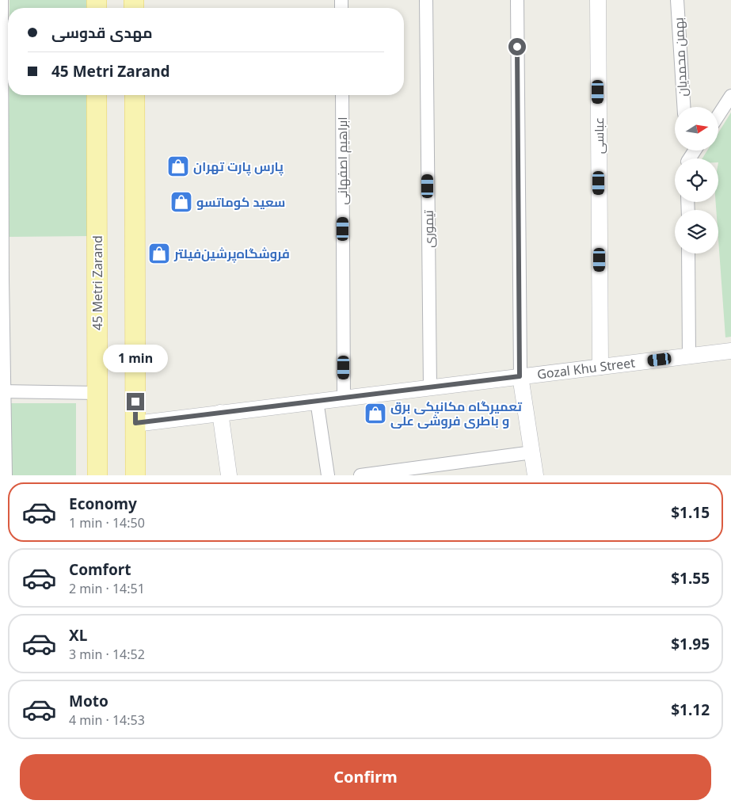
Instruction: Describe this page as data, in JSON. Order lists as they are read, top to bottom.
{
  "streets": {
    "main road": ["45 Metri Zarand"],
    "street": [
      "بهمن محمدیان",
      "عباسی",
      "ابراهیم اصفهانی",
      "تیموری",
      "Gozal Khu Street"
    ]
  },
  "crossings": [
    ["عباسی", "Gozal Khu Street"],
    ["ابراهیم اصفهانی", "Gozal Khu Street"],
    ["تیموری", "Gozal Khu Street"]
  ],
  "places": {
    "shop": [
      "پارس پارت تهران",
      "سعید کوماتسو",
      "فروشگاه‌پرشین‌فیلتر",
      "تعمیرگاه مکانیکی برق و باطری فروشی علی"
    ]
  },
  "north": "right",
  "page": {
    "banner": ["مهدی قدوسی", "45 Metri Zarand"],
    "bubble": "1 min",
    "list": [
      {
        "name": "Economy",
        "note": "1 min · 14:50",
        "value": "$1.15"
      },
      {
        "name": "Comfort",
        "note": "2 min · 14:51",
        "value": "$1.55"
      },
      {
        "name": "XL",
        "note": "3 min · 14:52",
        "value": "$1.95"
      },
      {
        "name": "Moto",
        "note": "4 min · 14:53",
        "value": "$1.12"
      }
    ],
    "buttons": "Confirm"
  }
}
